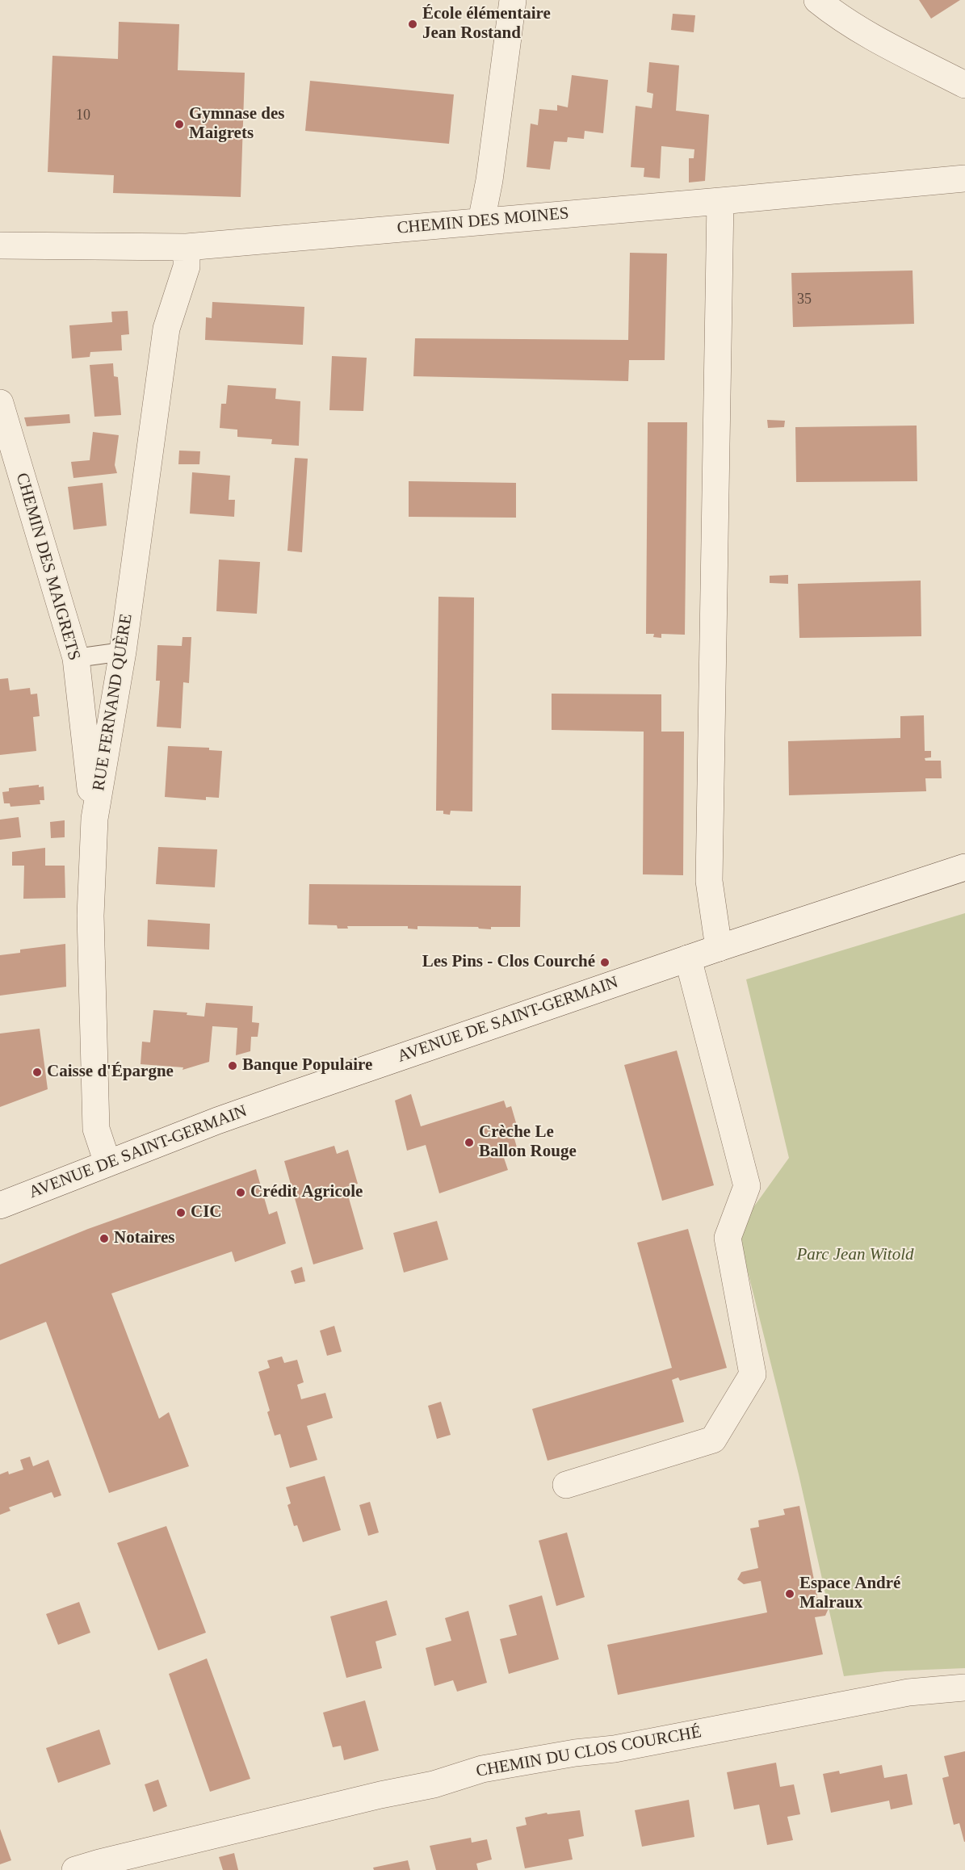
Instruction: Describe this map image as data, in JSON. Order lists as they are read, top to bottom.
{
  "streets": {
    "street": [
      "CHEMIN DES MOINES",
      "CHEMIN DES MAIGRETS",
      "RUE FERNAND QUÈRE",
      "AVENUE DE SAINT-GERMAIN",
      "CHEMIN DU CLOS COURCHÉ"
    ]
  },
  "crossings": [
    ["CHEMIN DES MOINES", "RUE FERNAND QUÈRE"],
    ["CHEMIN DES MAIGRETS", "RUE FERNAND QUÈRE"],
    ["RUE FERNAND QUÈRE", "AVENUE DE SAINT-GERMAIN"]
  ],
  "parks": ["Parc Jean Witold"],
  "places": [
    "École élémentaire Jean Rostand",
    "Gymnase des Maigrets",
    "Les Pins - Clos Courché",
    "Banque Populaire",
    "Caisse d'Épargne",
    "Crèche Le Ballon Rouge",
    "Crédit Agricole",
    "CIC",
    "Notaires",
    "Espace André Malraux"
  ],
  "house_numbers": ["10", "35"]
}
